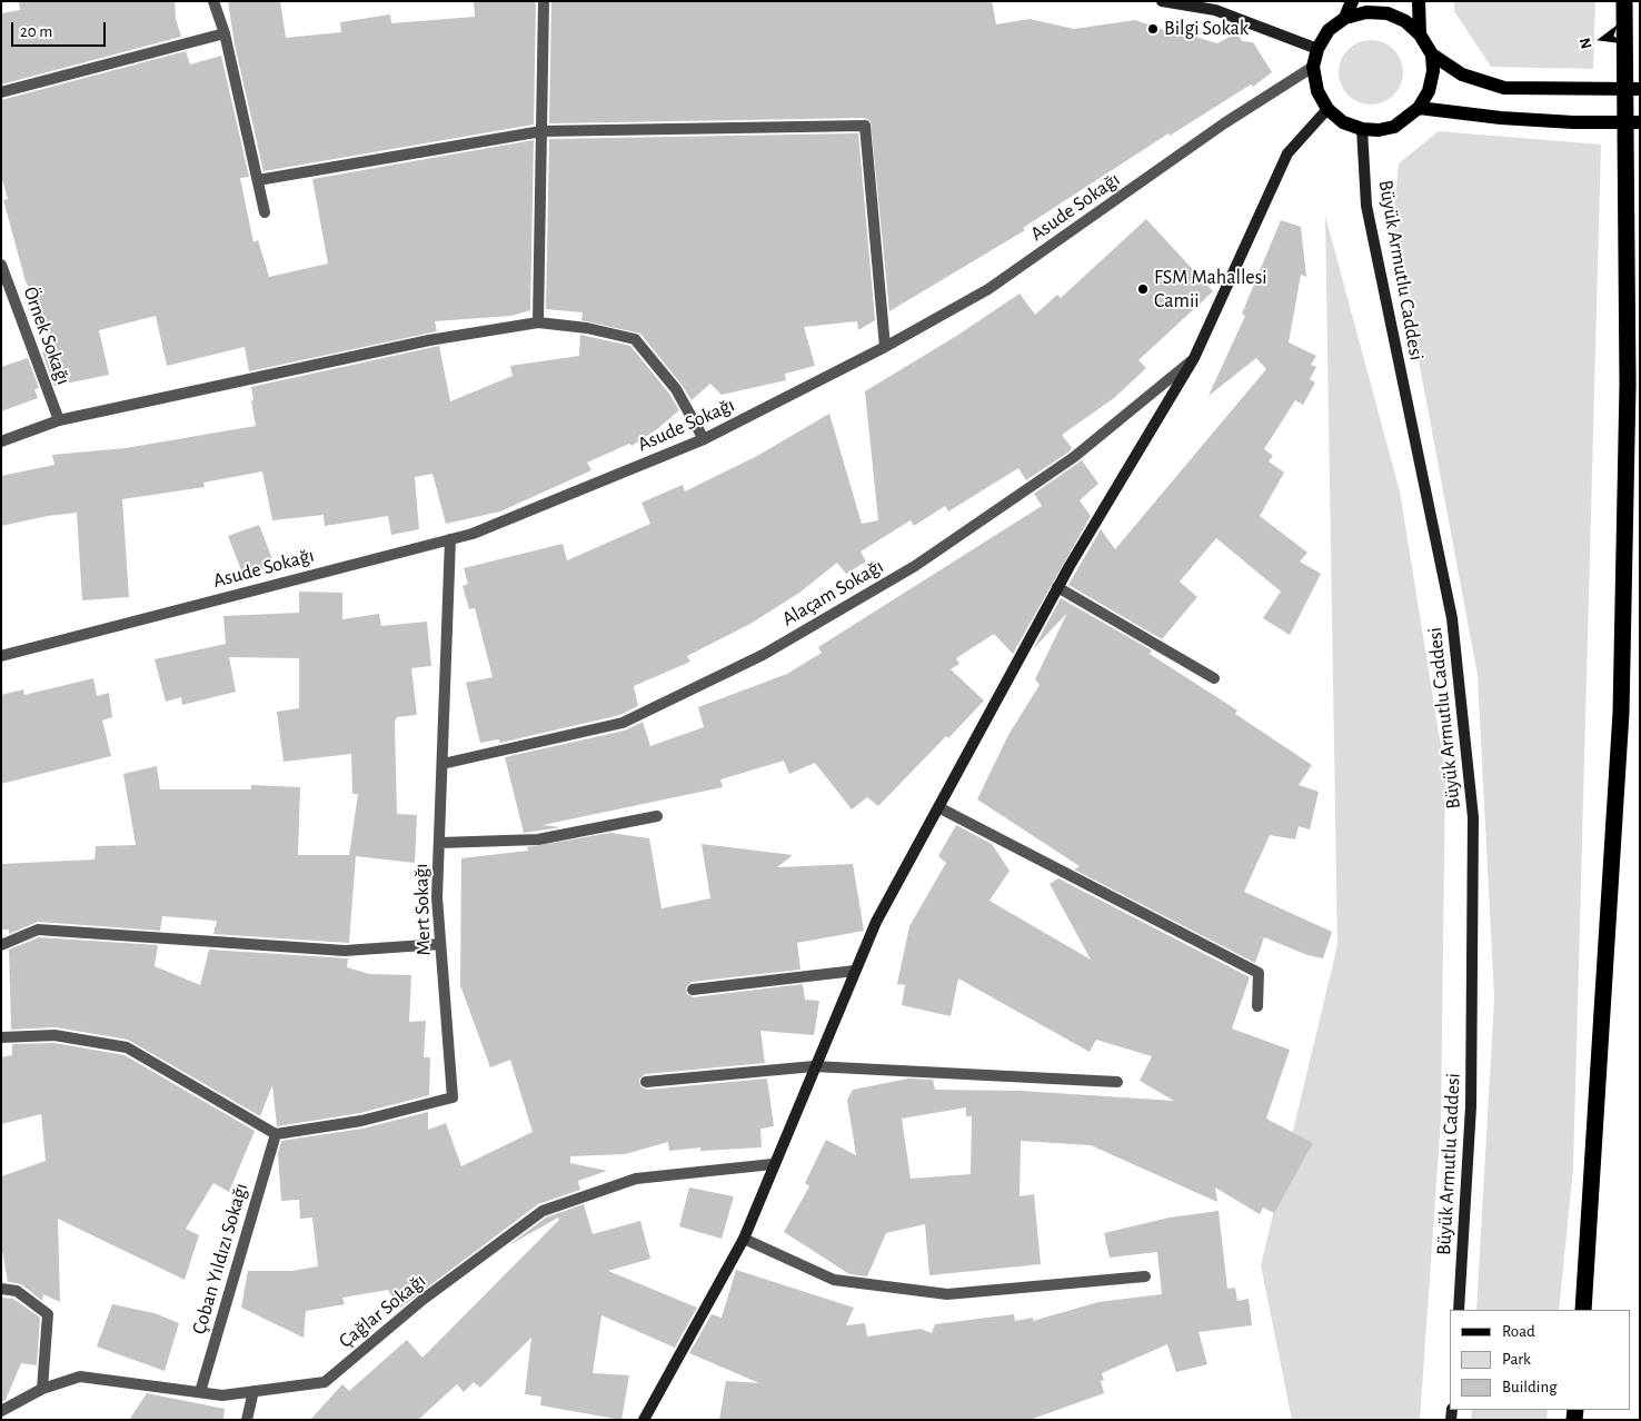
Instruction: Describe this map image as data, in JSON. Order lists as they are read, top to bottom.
{
  "streets": {
    "street": [
      "Asude Sokağı",
      "Büyük Armutlu Caddesi",
      "Örnek Sokağı",
      "Alaçam Sokağı",
      "Mert Sokağı",
      "Çoban Yıldızı Sokağı",
      "Çağlar Sokağı"
    ]
  },
  "crossings": [
    ["Asude Sokağı", "Büyük Armutlu Caddesi"],
    ["Asude Sokağı", "Mert Sokağı"],
    ["Alaçam Sokağı", "Mert Sokağı"],
    ["Mert Sokağı", "Çoban Yıldızı Sokağı"],
    ["Çoban Yıldızı Sokağı", "Çağlar Sokağı"]
  ],
  "places": ["Bilgi Sokak", "FSM Mahallesi Camii"],
  "legend": ["Road", "Park", "Building"],
  "scale_bar": "20 m",
  "north": "left"
}
